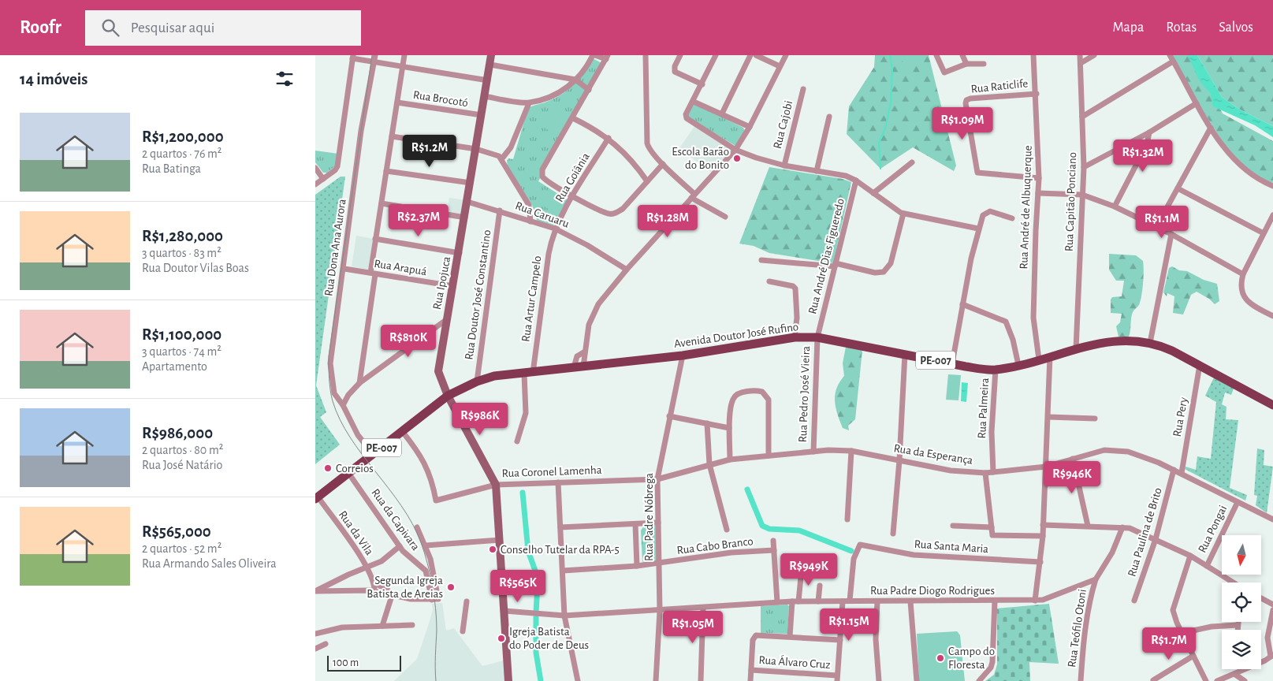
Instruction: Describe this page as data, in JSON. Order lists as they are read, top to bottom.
{
  "streets": {
    "main road": ["Rua Ipojuca", "Avenida Doutor José Rufino", "PE-007"],
    "street": [
      "Rua Raticlife",
      "Rua Brocotó",
      "Rua Cajobi",
      "Rua Goiânia",
      "Rua Capitão Ponciano",
      "Rua André de Albuquerque",
      "Rua Caruaru",
      "Rua Dona Ana Aurora",
      "Rua André Dias Figueredo",
      "Rua Arapuá",
      "Rua Doutor José Constantino",
      "Rua Artur Campelo",
      "Rua Pedro José Vieira",
      "Rua Palmeira",
      "Rua Pery",
      "Rua da Esperança",
      "Rua Coronel Lamenha",
      "Rua Padre Nóbrega",
      "Rua da Capivara",
      "Rua Pongai",
      "Rua Paulina de Brito",
      "Rua da Vila",
      "Rua Cabo Branco",
      "Rua Santa Maria",
      "Rua Padre Diogo Rodrigues",
      "Rua Teófilo Otoni",
      "Rua Álvaro Cruz"
    ]
  },
  "crossings": [
    ["Rua Raticlife", "Rua André de Albuquerque"],
    ["Rua Brocotó", "Rua Ipojuca"],
    ["Rua Goiânia", "Rua Caruaru"],
    ["Rua Goiânia", "Rua Artur Campelo"],
    ["Rua Capitão Ponciano", "Avenida Doutor José Rufino"],
    ["Rua André de Albuquerque", "Avenida Doutor José Rufino"],
    ["Rua Caruaru", "Rua Ipojuca"],
    ["Rua Caruaru", "Rua Doutor José Constantino"],
    ["Rua Caruaru", "Rua Artur Campelo"],
    ["Rua Dona Ana Aurora", "Rua Arapuá"],
    ["Rua Dona Ana Aurora", "Avenida Doutor José Rufino"],
    ["Rua André Dias Figueredo", "Avenida Doutor José Rufino"],
    ["Rua André Dias Figueredo", "Rua Pedro José Vieira"],
    ["Rua Arapuá", "Rua Ipojuca"],
    ["Rua Ipojuca", "Avenida Doutor José Rufino"],
    ["Rua Ipojuca", "Rua Coronel Lamenha"],
    ["Rua Doutor José Constantino", "Avenida Doutor José Rufino"],
    ["Rua Artur Campelo", "Avenida Doutor José Rufino"],
    ["Avenida Doutor José Rufino", "Rua Pedro José Vieira"],
    ["Avenida Doutor José Rufino", "Rua Palmeira"],
    ["Avenida Doutor José Rufino", "Rua Pery"],
    ["Avenida Doutor José Rufino", "Rua Coronel Lamenha"],
    ["Avenida Doutor José Rufino", "Rua Padre Nóbrega"],
    ["Avenida Doutor José Rufino", "Rua da Capivara"],
    ["Avenida Doutor José Rufino", "Rua da Vila"],
    ["Rua Pedro José Vieira", "Rua da Esperança"],
    ["Rua Palmeira", "Rua da Esperança"],
    ["Rua Pery", "Rua da Esperança"],
    ["Rua da Esperança", "Rua Coronel Lamenha"],
    ["Rua da Esperança", "Rua Pongai"],
    ["Rua da Esperança", "Rua Paulina de Brito"],
    ["Rua Coronel Lamenha", "Rua Padre Nóbrega"],
    ["Rua Padre Nóbrega", "Rua Cabo Branco"],
    ["Rua Padre Nóbrega", "Rua Padre Diogo Rodrigues"],
    ["Rua Santa Maria", "Rua Padre Diogo Rodrigues"],
    ["Rua Padre Diogo Rodrigues", "Rua Teófilo Otoni"]
  ],
  "places": [
    "Escola Barão do Bonito",
    "Correios",
    "Conselho Tutelar da RPA-5",
    "Segunda Igreja Batista de Areias",
    "Igreja Batista do Poder de Deus",
    "Campo do Floresta"
  ],
  "scale_bar": "100 m",
  "north": "bottom",
  "page": {
    "header": "Roofr",
    "search": "Pesquisar aqui",
    "nav": ["Mapa", "Rotas", "Salvos"],
    "heading": "14 imóveis",
    "list": [
      {
        "name": "R$1,200,000",
        "note": "2 quartos · 76 m² · Rua Batinga"
      },
      {
        "name": "R$1,280,000",
        "note": "3 quartos · 83 m² · Rua Doutor Vilas Boas"
      },
      {
        "name": "R$1,100,000",
        "note": "3 quartos · 74 m² · Apartamento"
      },
      {
        "name": "R$986,000",
        "note": "2 quartos · 80 m² · Rua José Natário"
      },
      {
        "name": "R$565,000",
        "note": "2 quartos · 52 m² · Rua Armando Sales Oliveira"
      }
    ],
    "price": [
      "R$1.09M",
      "R$1.2M",
      "R$1.32M",
      "R$2.37M",
      "R$1.28M",
      "R$1.1M",
      "R$810K",
      "R$986K",
      "R$946K",
      "R$949K",
      "R$565K",
      "R$1.15M",
      "R$1.05M",
      "R$1.7M"
    ],
    "scale": "100 m"
  }
}
